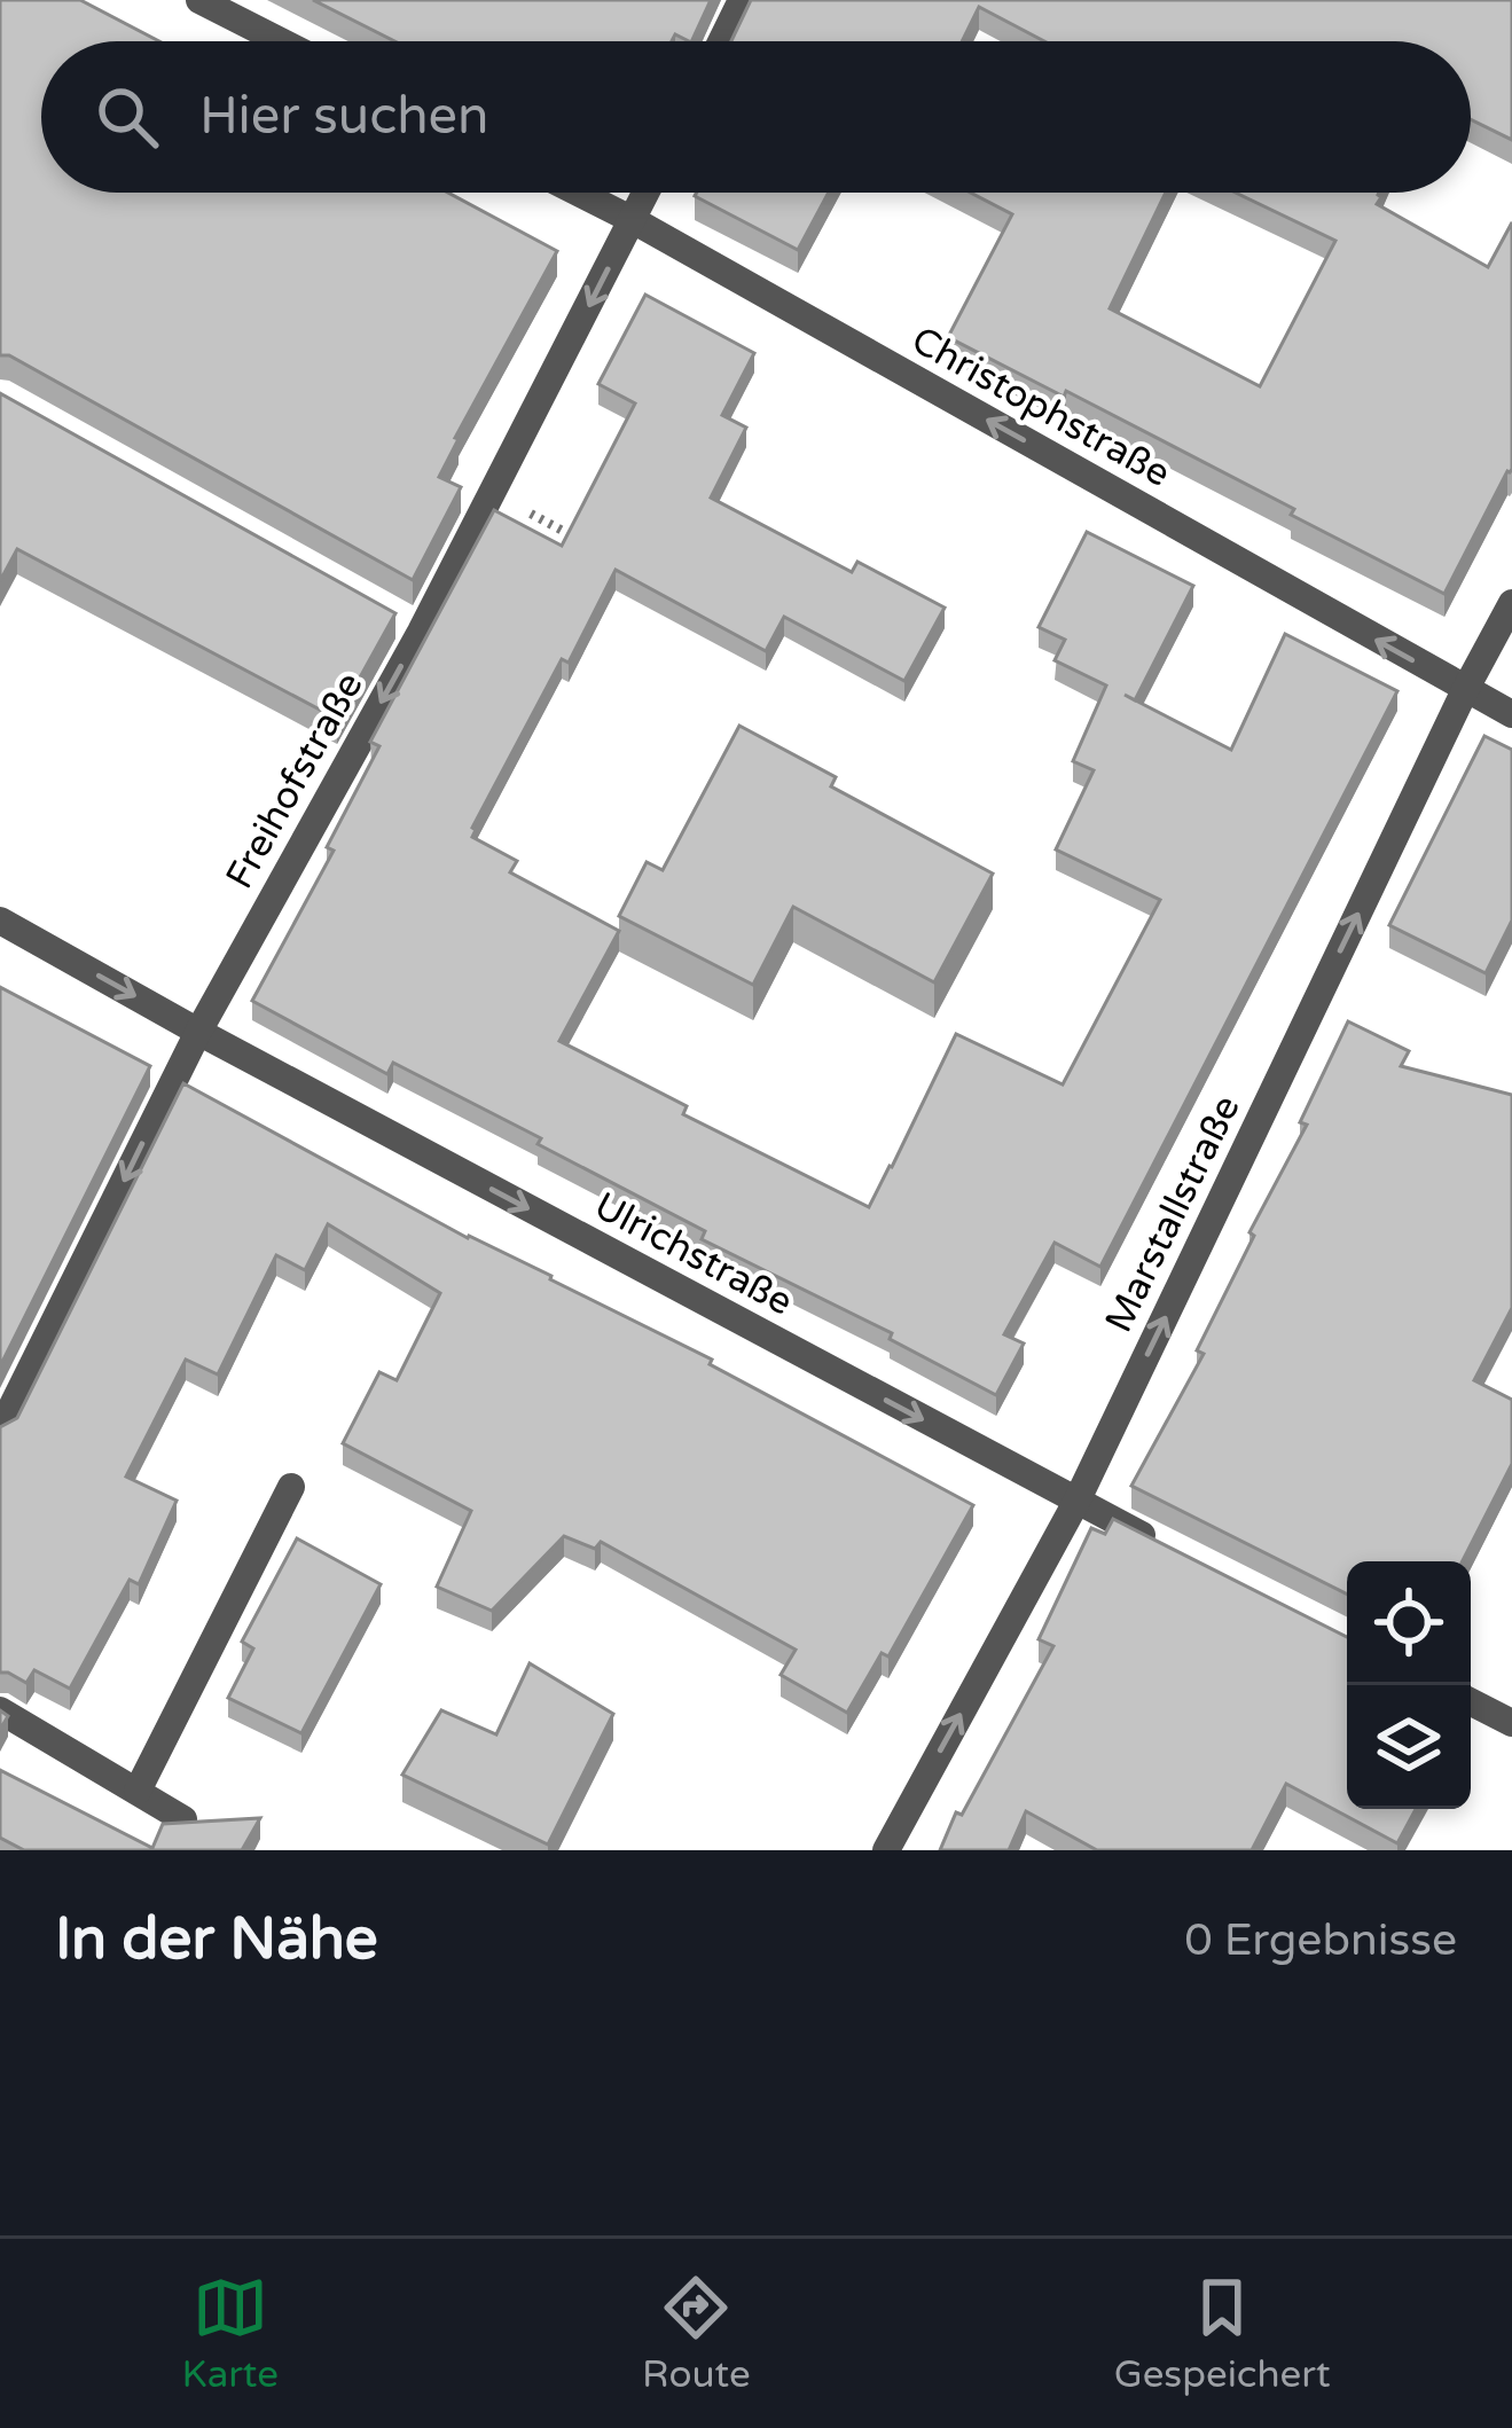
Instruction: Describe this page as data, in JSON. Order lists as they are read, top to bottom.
{
  "streets": {
    "street": [
      "Christophstraße",
      "Freihofstraße",
      "Marstallstraße",
      "Ulrichstraße"
    ]
  },
  "crossings": [
    ["Christophstraße", "Freihofstraße"],
    ["Christophstraße", "Marstallstraße"],
    ["Freihofstraße", "Ulrichstraße"],
    ["Marstallstraße", "Ulrichstraße"]
  ],
  "one_way": [
    "Christophstraße",
    "Freihofstraße",
    "Marstallstraße",
    "Ulrichstraße"
  ],
  "page": {
    "search": "Hier suchen",
    "heading": ["In der Nähe", "0 Ergebnisse"],
    "nav": ["Karte", "Route", "Gespeichert"]
  }
}
